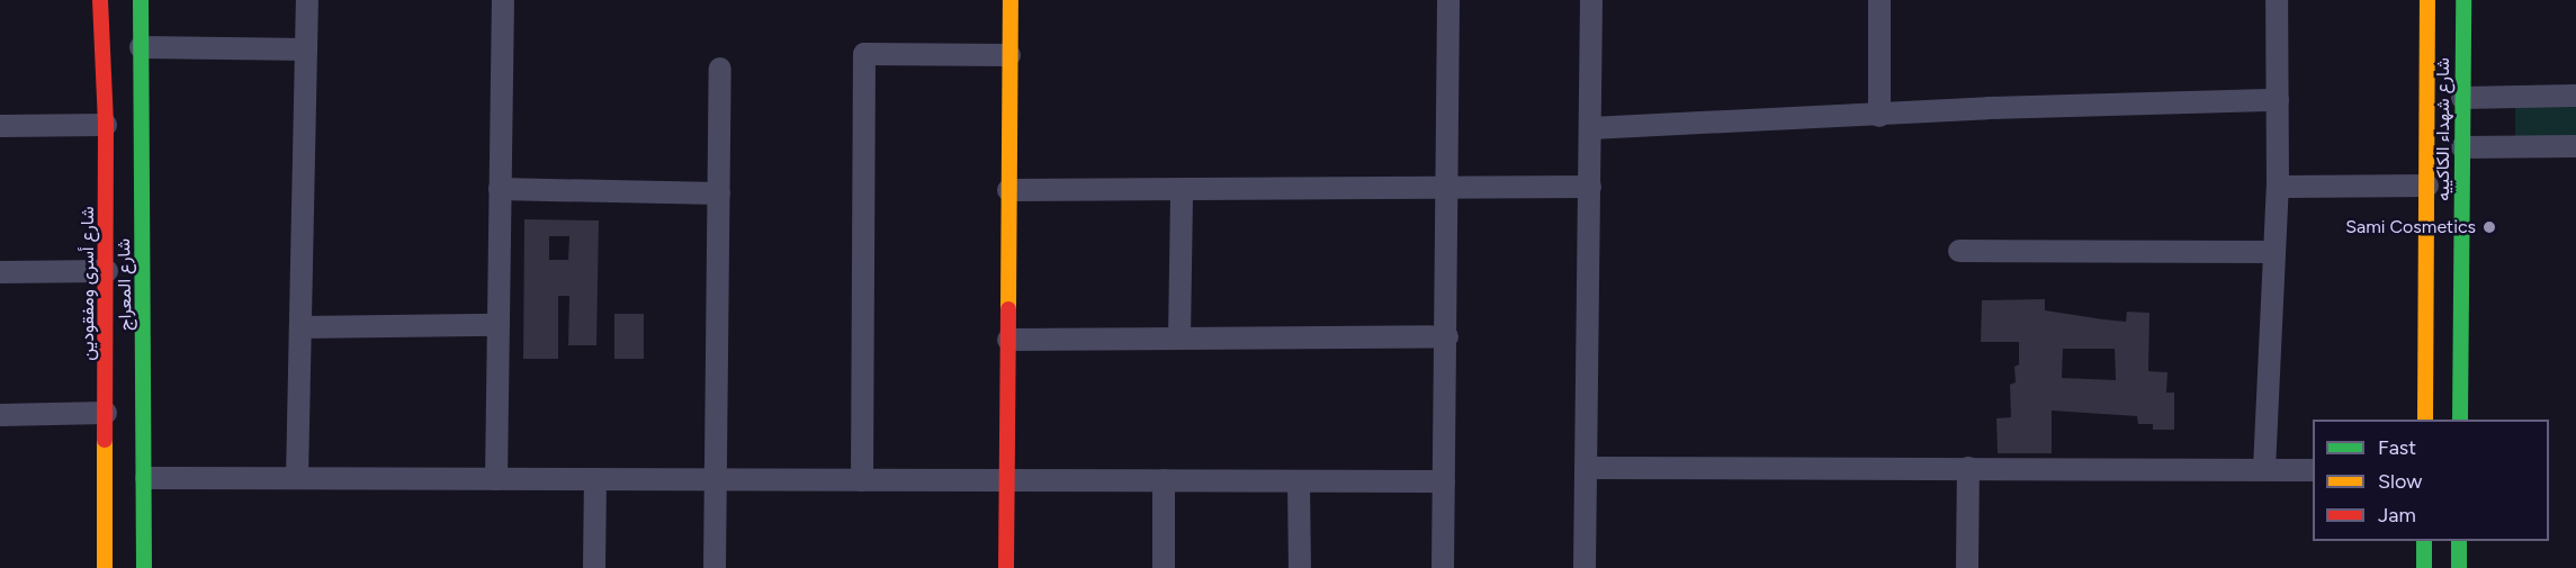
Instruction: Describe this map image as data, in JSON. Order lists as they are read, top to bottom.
{
  "streets": {
    "street": ["شارع شهداء الكاكييه", "شارع أسرى ومفقودين", "شارع المعراج"]
  },
  "places": ["Sami Cosmetics"],
  "legend": ["Fast", "Slow", "Jam"]
}
